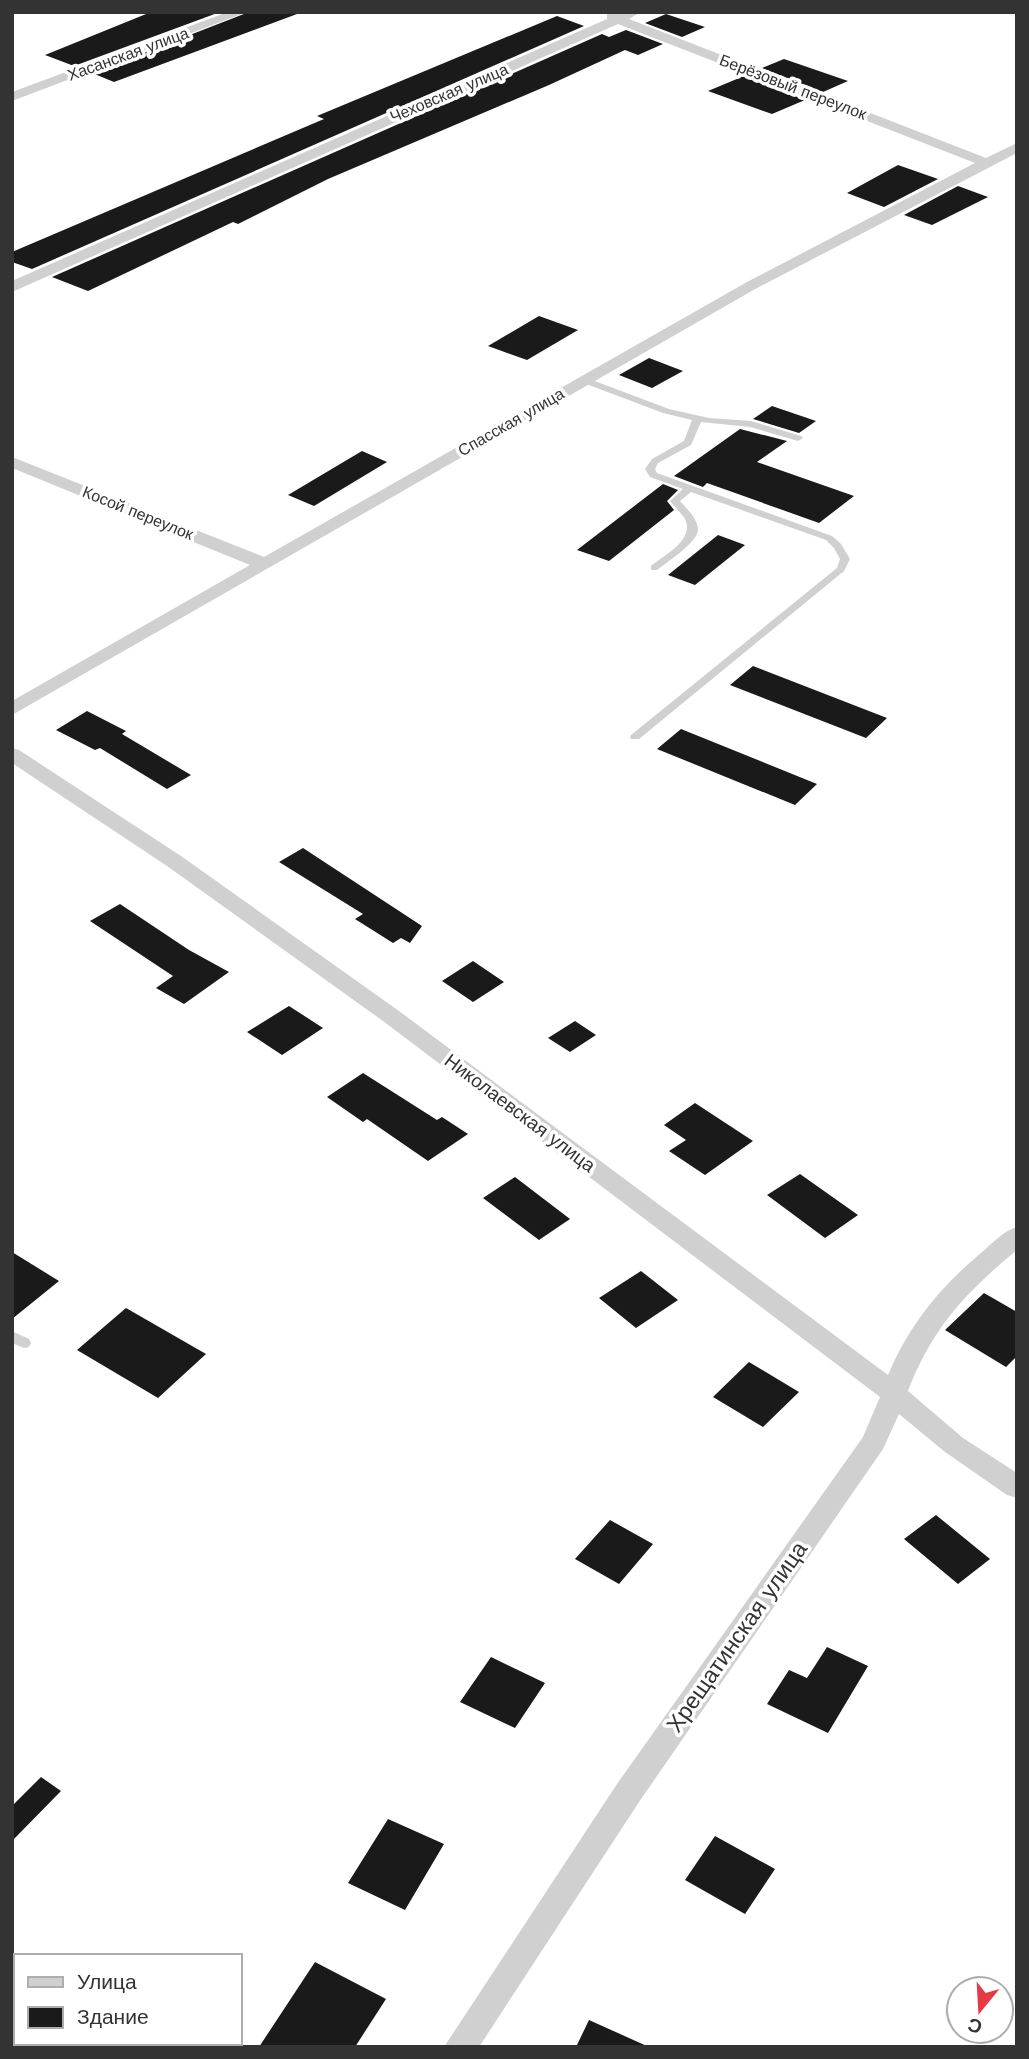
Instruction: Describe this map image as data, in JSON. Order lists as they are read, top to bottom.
{
  "streets": {
    "street": [
      "Хасанская улица",
      "Берёзовый переулок",
      "Чеховская улица",
      "Спасская улица",
      "Косой переулок",
      "Николаевская улица",
      "Хрещатинская улица"
    ]
  },
  "crossings": [
    ["Берёзовый переулок", "Чеховская улица"],
    ["Берёзовый переулок", "Спасская улица"],
    ["Спасская улица", "Косой переулок"],
    ["Николаевская улица", "Хрещатинская улица"]
  ],
  "legend": ["Улица", "Здание"],
  "north": "bottom"
}
